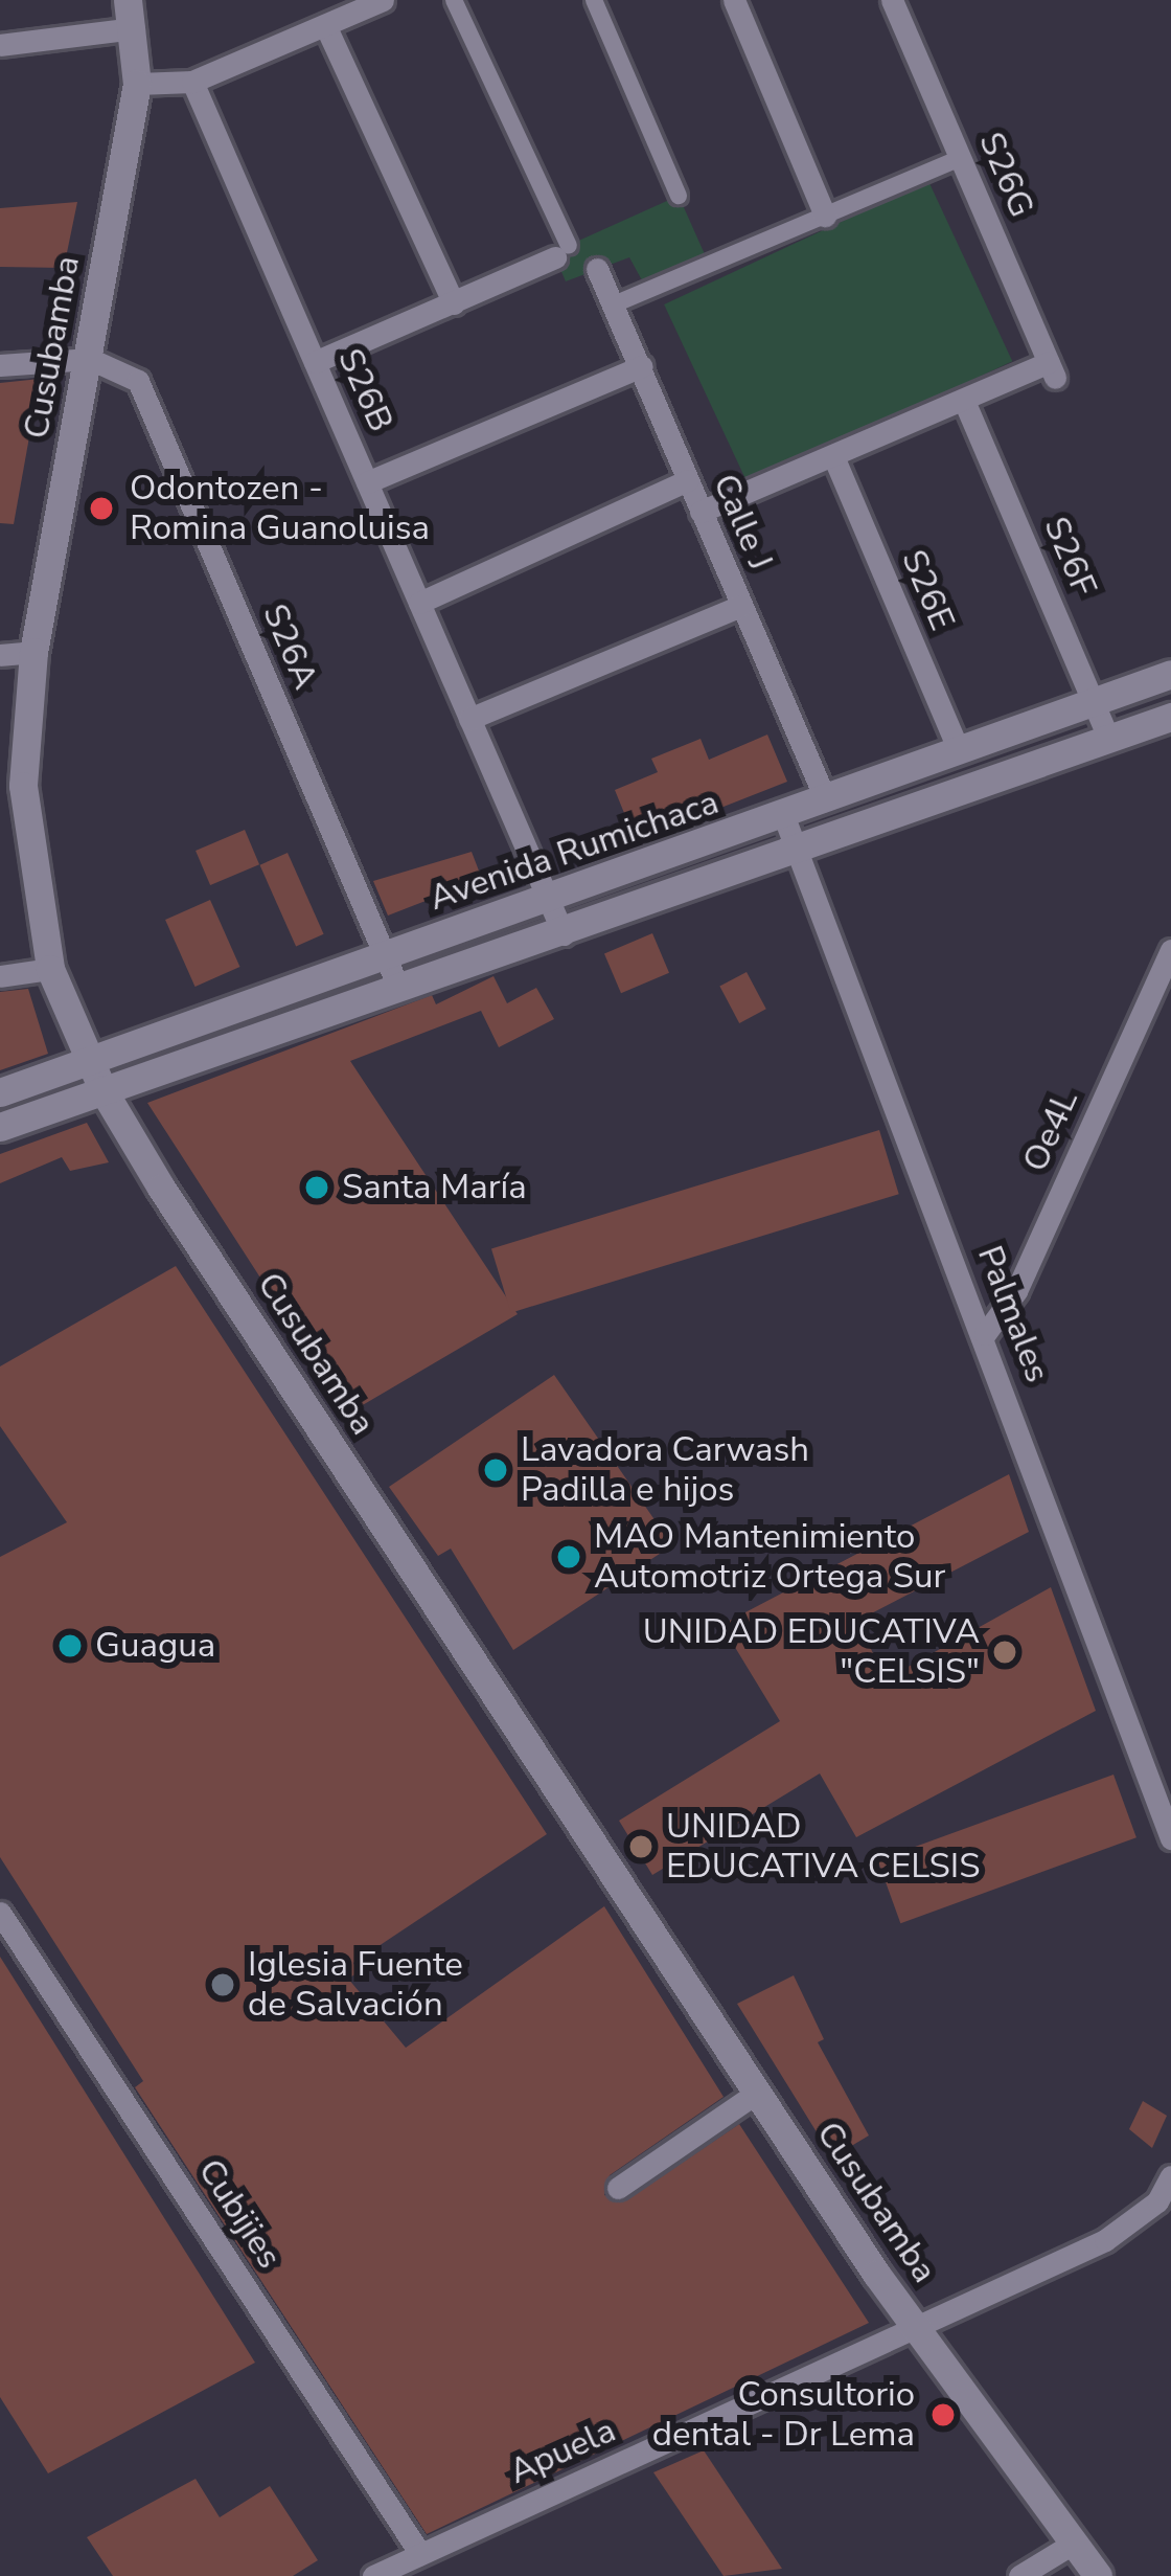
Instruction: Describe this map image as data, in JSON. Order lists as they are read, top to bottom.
{
  "streets": {
    "street": [
      "S26G",
      "Cusubamba",
      "S26B",
      "Calle J",
      "S26F",
      "S26E",
      "S26A",
      "Avenida Rumichaca",
      "Oe4L",
      "Palmales",
      "Cubijies",
      "Apuela"
    ]
  },
  "crossings": [
    ["S26G", "S26F"],
    ["Cusubamba", "S26A"],
    ["Cusubamba", "Avenida Rumichaca"],
    ["Cusubamba", "Apuela"],
    ["S26B", "Avenida Rumichaca"],
    ["Calle J", "Avenida Rumichaca"],
    ["S26F", "Avenida Rumichaca"],
    ["S26E", "Avenida Rumichaca"],
    ["S26A", "Avenida Rumichaca"],
    ["Avenida Rumichaca", "Palmales"],
    ["Oe4L", "Palmales"],
    ["Cubijies", "Apuela"]
  ],
  "places": [
    "Odontozen - Romina Guanoluisa",
    "Santa María",
    "Lavadora Carwash Padilla e hijos",
    "MAO Mantenimiento Automotriz Ortega Sur",
    "Guagua",
    "UNIDAD EDUCATIVA \"CELSIS\"",
    "UNIDAD EDUCATIVA CELSIS",
    "Iglesia Fuente de Salvación",
    "Consultorio dental - Dr Lema"
  ]
}
